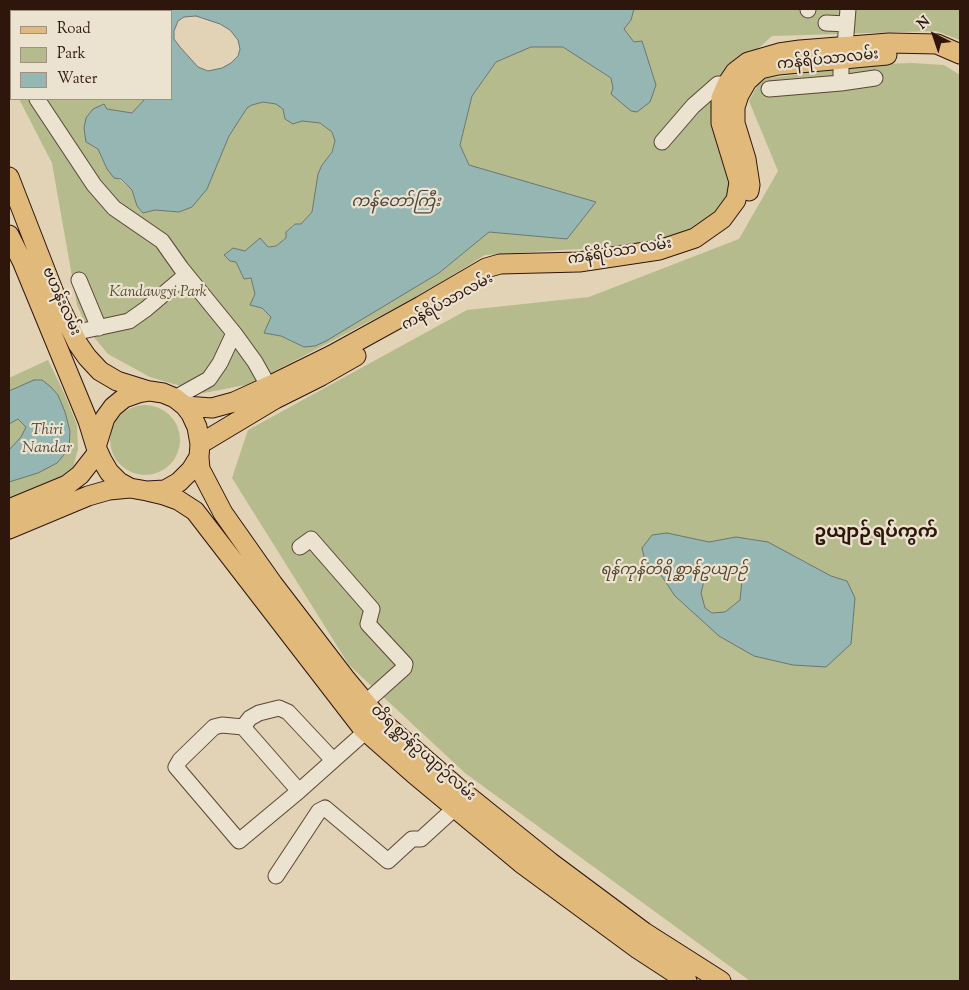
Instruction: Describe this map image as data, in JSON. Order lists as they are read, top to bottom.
{
  "streets": {
    "main road": [
      "ကန်ရိပ်သာလမ်း",
      "ကန်ရိပ်သာ လမ်း",
      "ဗဟန်းလမ်း",
      "တိရစ္ဆာန်ဥယျာဉ်လမ်း"
    ]
  },
  "crossings": [
    ["ကန်ရိပ်သာလမ်း", "ကန်ရိပ်သာ လမ်း"],
    ["ကန်ရိပ်သာလမ်း", "ဗဟန်းလမ်း"],
    ["ကန်ရိပ်သာလမ်း", "တိရစ္ဆာန်ဥယျာဉ်လမ်း"],
    ["ဗဟန်းလမ်း", "တိရစ္ဆာန်ဥယျာဉ်လမ်း"]
  ],
  "districts": ["ဥယျာဉ်ရပ်ကွက်"],
  "water": ["ကန်တော်ကြီး", "Thiri Nandar"],
  "parks": ["Kandawgyi Park", "ရန်ကုန်တိရိစ္ဆာန်ဥယျာဉ်"],
  "legend": ["Road", "Park", "Water"],
  "north": "top left"
}
